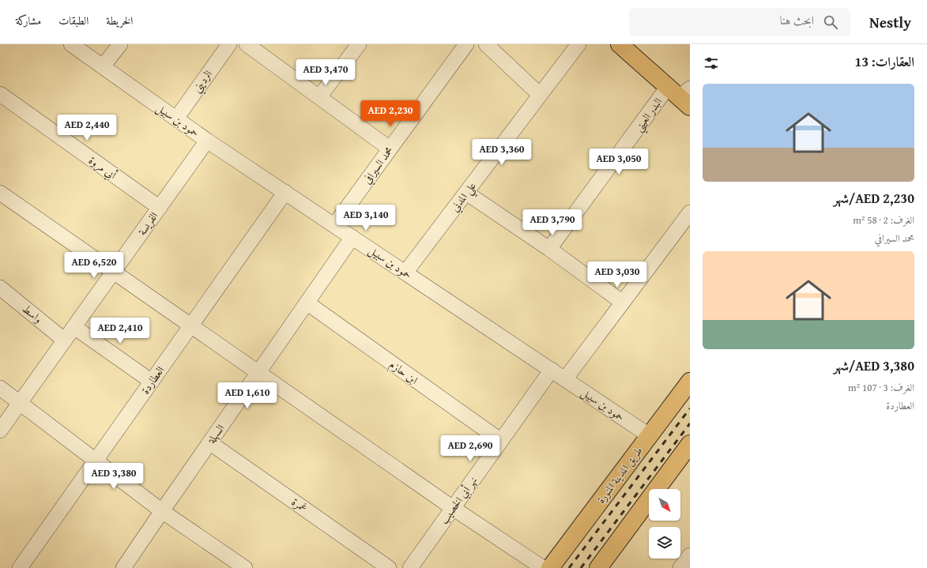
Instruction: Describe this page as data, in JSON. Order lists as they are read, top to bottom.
{
  "streets": {
    "main road": ["طريق المدينة المنورة"],
    "street": [
      "الرديني",
      "البدر العيني",
      "حمود بن سبيل",
      "محمد السيرافي",
      "أبي مروة",
      "علي المدني",
      "الفريسة",
      "واسط",
      "ابن حازم",
      "العطاردة",
      "السهلة",
      "نهر أبي الخصيب",
      "غمرة"
    ]
  },
  "crossings": [
    ["الرديني", "حمود بن سبيل"],
    ["حمود بن سبيل", "محمد السيرافي"],
    ["حمود بن سبيل", "علي المدني"],
    ["حمود بن سبيل", "الفريسة"],
    ["حمود بن سبيل", "العطاردة"],
    ["حمود بن سبيل", "السهلة"],
    ["حمود بن سبيل", "طريق المدينة المنورة"],
    ["حمود بن سبيل", "نهر أبي الخصيب"],
    ["أبي مروة", "الفريسة"],
    ["الفريسة", "واسط"],
    ["ابن حازم", "السهلة"],
    ["ابن حازم", "نهر أبي الخصيب"],
    ["السهلة", "غمرة"]
  ],
  "north": "bottom right",
  "page": {
    "header": "Nestly",
    "search": "ابحث هنا",
    "nav": ["الخريطة", "الطبقات", "مشاركة"],
    "heading": "العقارات: 13",
    "price": [
      "AED 3,470",
      "AED 2,230",
      "AED 2,440",
      "AED 3,360",
      "AED 3,050",
      "AED 3,140",
      "AED 3,790",
      "AED 6,520",
      "AED 3,030",
      "AED 2,410",
      "AED 1,610",
      "AED 2,690",
      "AED 3,380"
    ],
    "list": [
      {
        "name": "AED 2,230/شهر",
        "note": "الغرف: 2 · 58 m² · محمد السيرافي"
      },
      {
        "name": "AED 3,380/شهر",
        "note": "الغرف: 3 · 107 m² · العطاردة"
      }
    ]
  }
}
